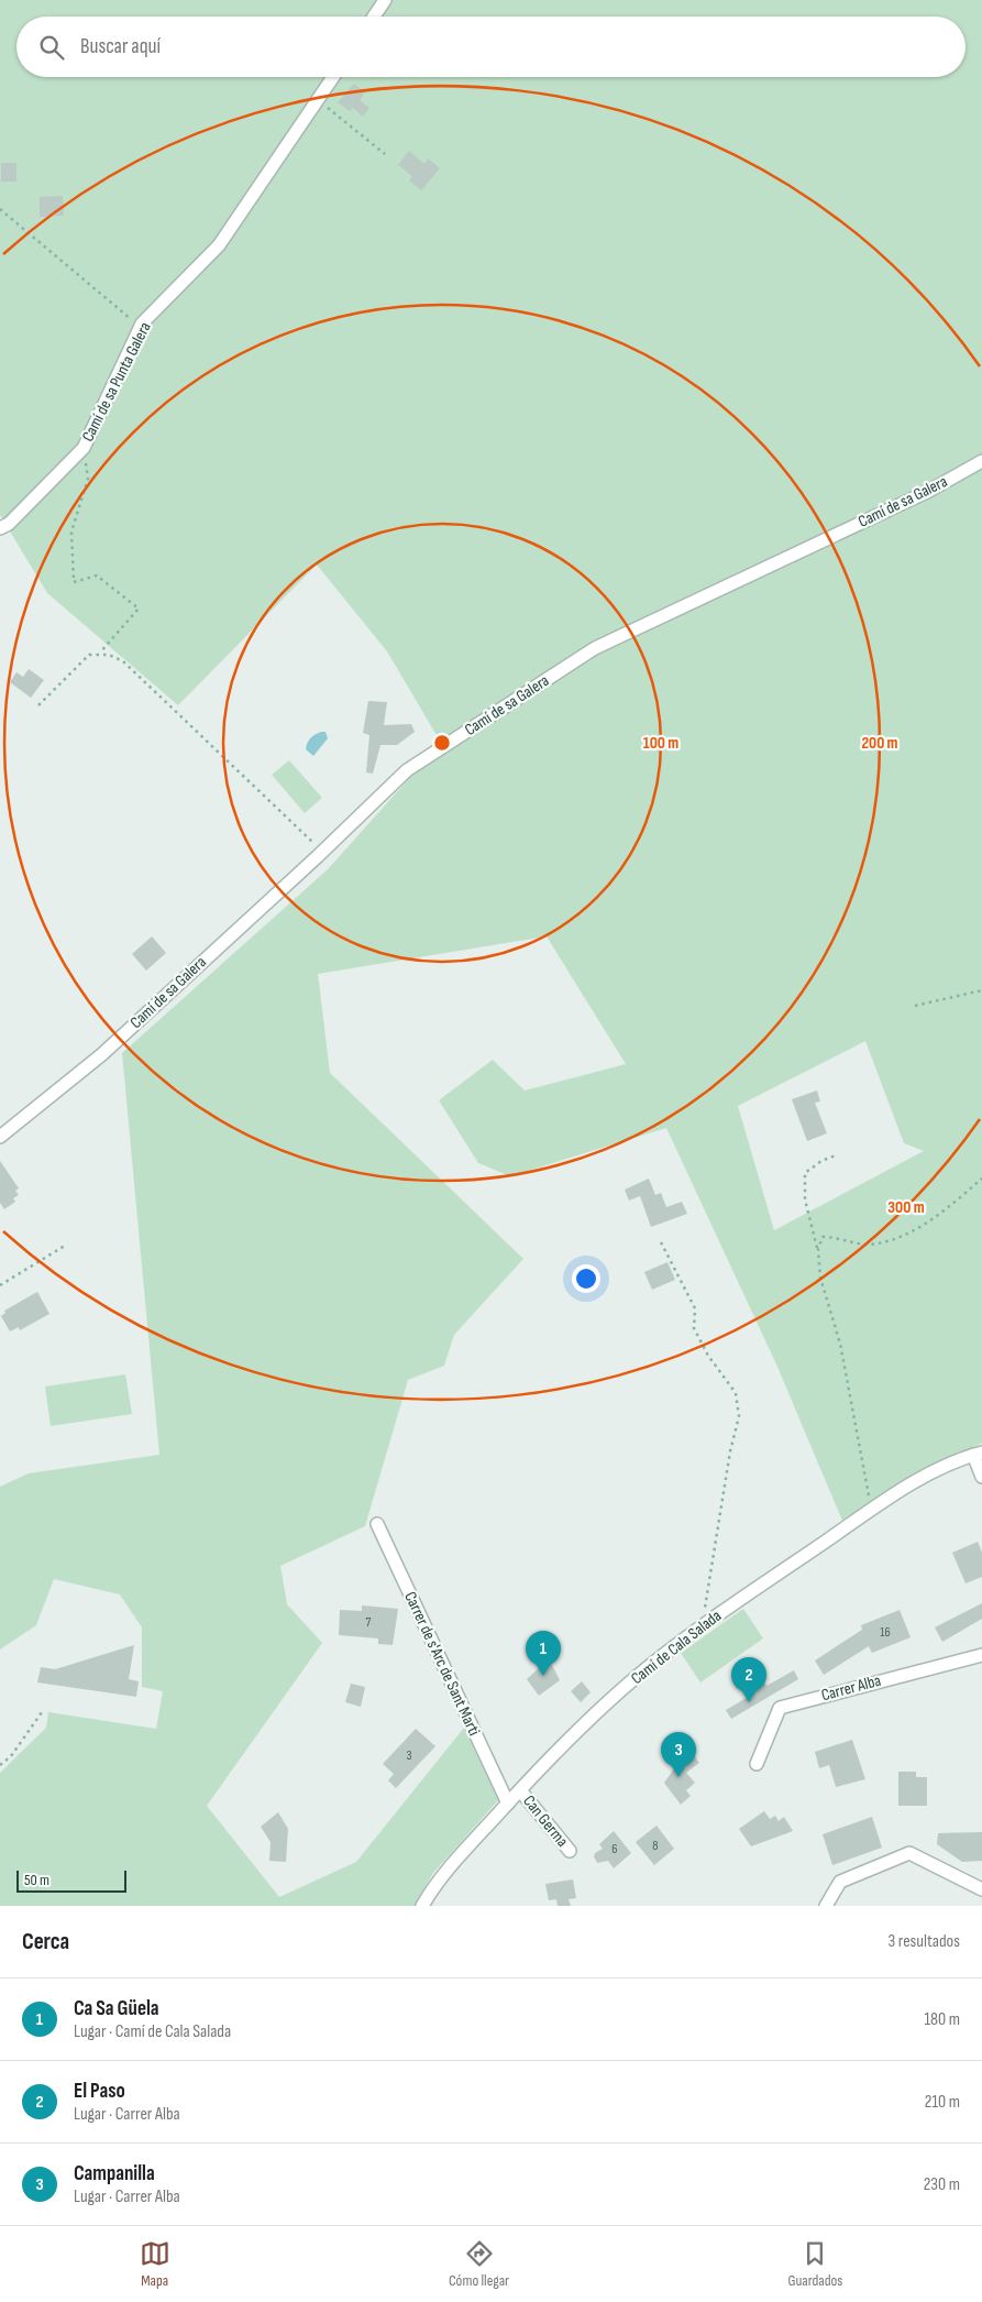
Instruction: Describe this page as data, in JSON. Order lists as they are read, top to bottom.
{
  "streets": {
    "street": [
      "Camí de sa Punta Galera",
      "Camí de sa Galera",
      "Camí de Cala Salada",
      "Carrer de s'Arc de Sant Marti",
      "Carrer Alba",
      "Can Germa"
    ]
  },
  "crossings": [
    ["Camí de Cala Salada", "Carrer de s'Arc de Sant Marti"],
    ["Camí de Cala Salada", "Can Germa"]
  ],
  "house_numbers": [
    "7",
    "16",
    "3",
    "8",
    "6"
  ],
  "scale_bar": "50 m",
  "page": {
    "search": "Buscar aquí",
    "pins": ["1", "2", "3"],
    "scale": "50 m",
    "heading": ["Cerca", "3 resultados"],
    "list": [
      {
        "mark": "1",
        "name": "Ca Sa Güela",
        "note": "Lugar · Camí de Cala Salada",
        "value": "180 m"
      },
      {
        "mark": "2",
        "name": "El Paso",
        "note": "Lugar · Carrer Alba",
        "value": "210 m"
      },
      {
        "mark": "3",
        "name": "Campanilla",
        "note": "Lugar · Carrer Alba",
        "value": "230 m"
      }
    ],
    "nav": ["Mapa", "Cómo llegar", "Guardados"]
  },
  "rings": ["100 m", "200 m", "300 m"]
}
